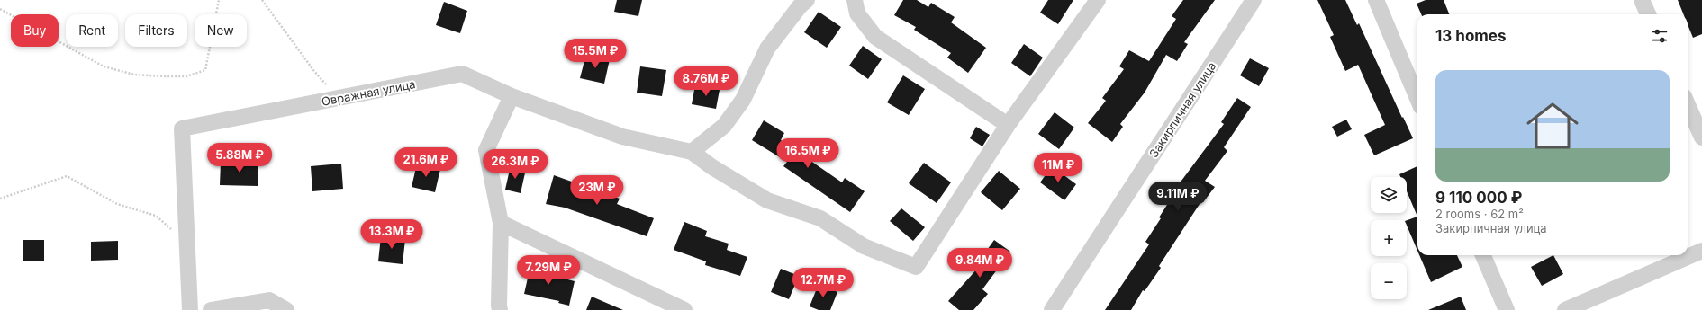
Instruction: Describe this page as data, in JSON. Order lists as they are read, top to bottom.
{
  "streets": {
    "street": ["Овражная улица", "Закирпичная улица"]
  },
  "page": {
    "chip": [
      "Buy",
      "Rent",
      "Filters",
      "New"
    ],
    "heading": "13 homes",
    "price": [
      "15.5M ₽",
      "8.76M ₽",
      "16.5M ₽",
      "5.88M ₽",
      "21.6M ₽",
      "26.3M ₽",
      "11M ₽",
      "23M ₽",
      "9.11M ₽",
      "13.3M ₽",
      "9.84M ₽",
      "7.29M ₽",
      "12.7M ₽"
    ],
    "list": [
      {
        "name": "9 110 000 ₽",
        "note": "2 rooms · 62 m² · Закирпичная улица"
      }
    ],
    "map_buttons": ["+", "−"]
  }
}
